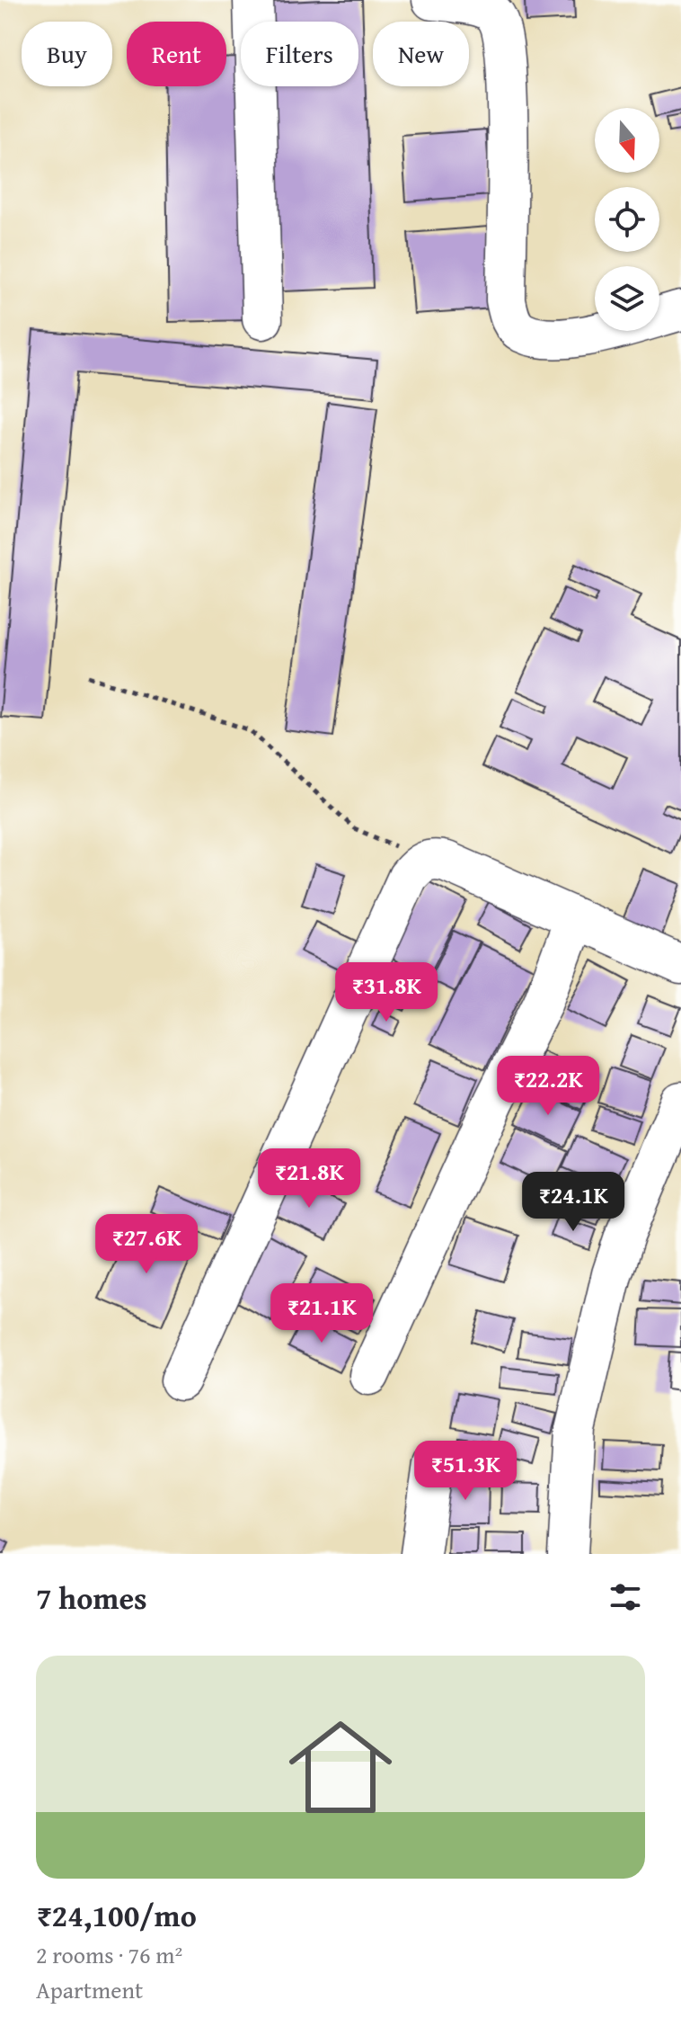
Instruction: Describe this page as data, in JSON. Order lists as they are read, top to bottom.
{
  "north": "bottom",
  "page": {
    "chip": [
      "Buy",
      "Rent",
      "Filters",
      "New"
    ],
    "price": [
      "₹31.8K",
      "₹22.2K",
      "₹21.8K",
      "₹24.1K",
      "₹27.6K",
      "₹21.1K",
      "₹51.3K"
    ],
    "heading": "7 homes",
    "list": [
      {
        "name": "₹24,100/mo",
        "note": "2 rooms · 76 m² · Apartment"
      }
    ]
  }
}
